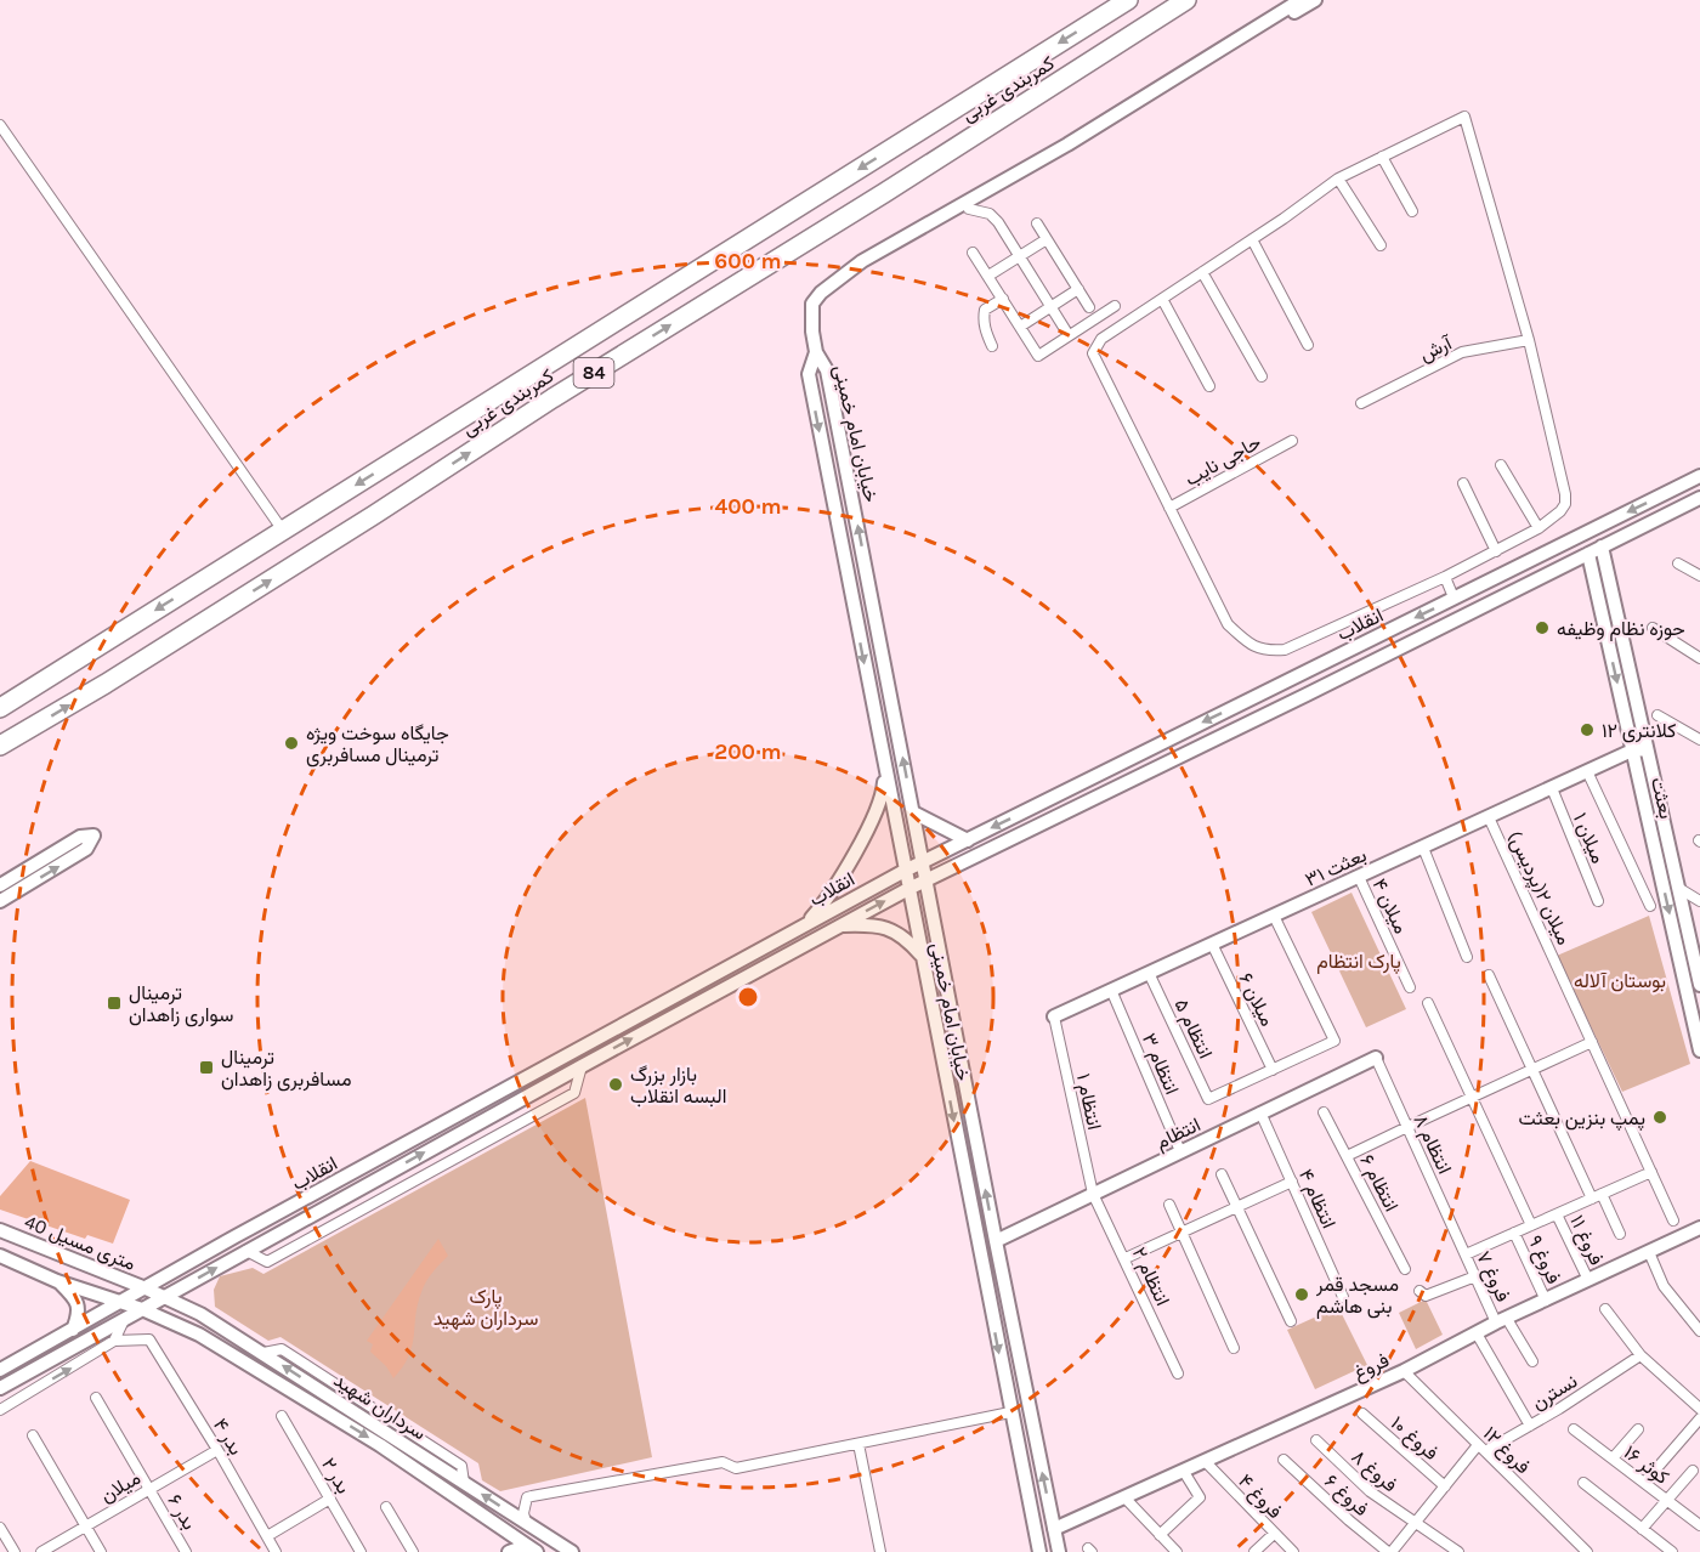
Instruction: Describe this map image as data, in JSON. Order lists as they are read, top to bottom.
{
  "streets": {
    "highway": ["کمربندی غربی", "84"],
    "main road": [
      "خیابان امام خمینی",
      "انقلاب",
      "بعثت",
      "بعثت ۳۱",
      "انتظام",
      "40 متری مسیل",
      "فروغ",
      "سرداران شهید"
    ],
    "street": [
      "آرش",
      "حاجی نایب",
      "میلان ۱",
      "میلان ۲(پردیس)",
      "میلان ۴",
      "میلان ۶",
      "انتظام ۵",
      "انتظام ۳",
      "انتظام ۱",
      "انتظام ۸",
      "انتظام ۶",
      "انتظام ۴",
      "فروغ ۱۱",
      "فروغ ۹",
      "انتظام ۲",
      "فروغ ۷",
      "نسترن",
      "بدر ۴",
      "فروغ ۱۰",
      "فروغ ۱۲",
      "کوثر ۱۶",
      "فروغ ۸",
      "بدر ۲",
      "میلان",
      "فروغ ۶",
      "فروغ ۴",
      "بدر ۶"
    ]
  },
  "crossings": [
    ["خیابان امام خمینی", "انقلاب"],
    ["خیابان امام خمینی", "انتظام"],
    ["خیابان امام خمینی", "فروغ"],
    ["انقلاب", "بعثت"],
    ["انقلاب", "40 متری مسیل"],
    ["انقلاب", "سرداران شهید"],
    ["بعثت", "بعثت ۳۱"],
    ["میلان ۱", "بعثت ۳۱"],
    ["بعثت ۳۱", "میلان ۲(پردیس)"],
    ["بعثت ۳۱", "میلان ۴"],
    ["بعثت ۳۱", "میلان ۶"],
    ["بعثت ۳۱", "انتظام ۵"],
    ["بعثت ۳۱", "انتظام ۳"],
    ["بعثت ۳۱", "انتظام ۱"],
    ["میلان ۶", "انتظام ۵"],
    ["انتظام ۳", "انتظام"],
    ["انتظام ۱", "انتظام"],
    ["انتظام ۱", "انتظام ۲"],
    ["انتظام", "انتظام ۸"],
    ["انتظام", "انتظام ۴"],
    ["انتظام", "انتظام ۲"],
    ["انتظام ۸", "فروغ ۷"],
    ["فروغ ۱۱", "فروغ"],
    ["40 متری مسیل", "سرداران شهید"],
    ["فروغ ۹", "فروغ"],
    ["فروغ ۷", "فروغ"],
    ["فروغ", "فروغ ۱۲"],
    ["فروغ", "فروغ ۴"],
    ["نسترن", "فروغ ۱۲"],
    ["بدر ۴", "میلان"],
    ["میلان", "بدر ۶"]
  ],
  "parks": ["پارک انتظام", "بوستان آلاله", "پارک سرداران شهید"],
  "places": {
    "other": [
      "حوزه نظام وظیفه",
      "کلانتری ۱۲",
      "جایگاه سوخت ویژه ترمینال مسافربری",
      "بازار بزرگ البسه انقلاب",
      "پمپ بنزین بعثت",
      "مسجد قمر بنی هاشم"
    ],
    "transit": ["ترمینال سواری زاهدان", "ترمینال مسافربری زاهدان"]
  },
  "rings": ["600 m", "400 m", "200 m"]
}
